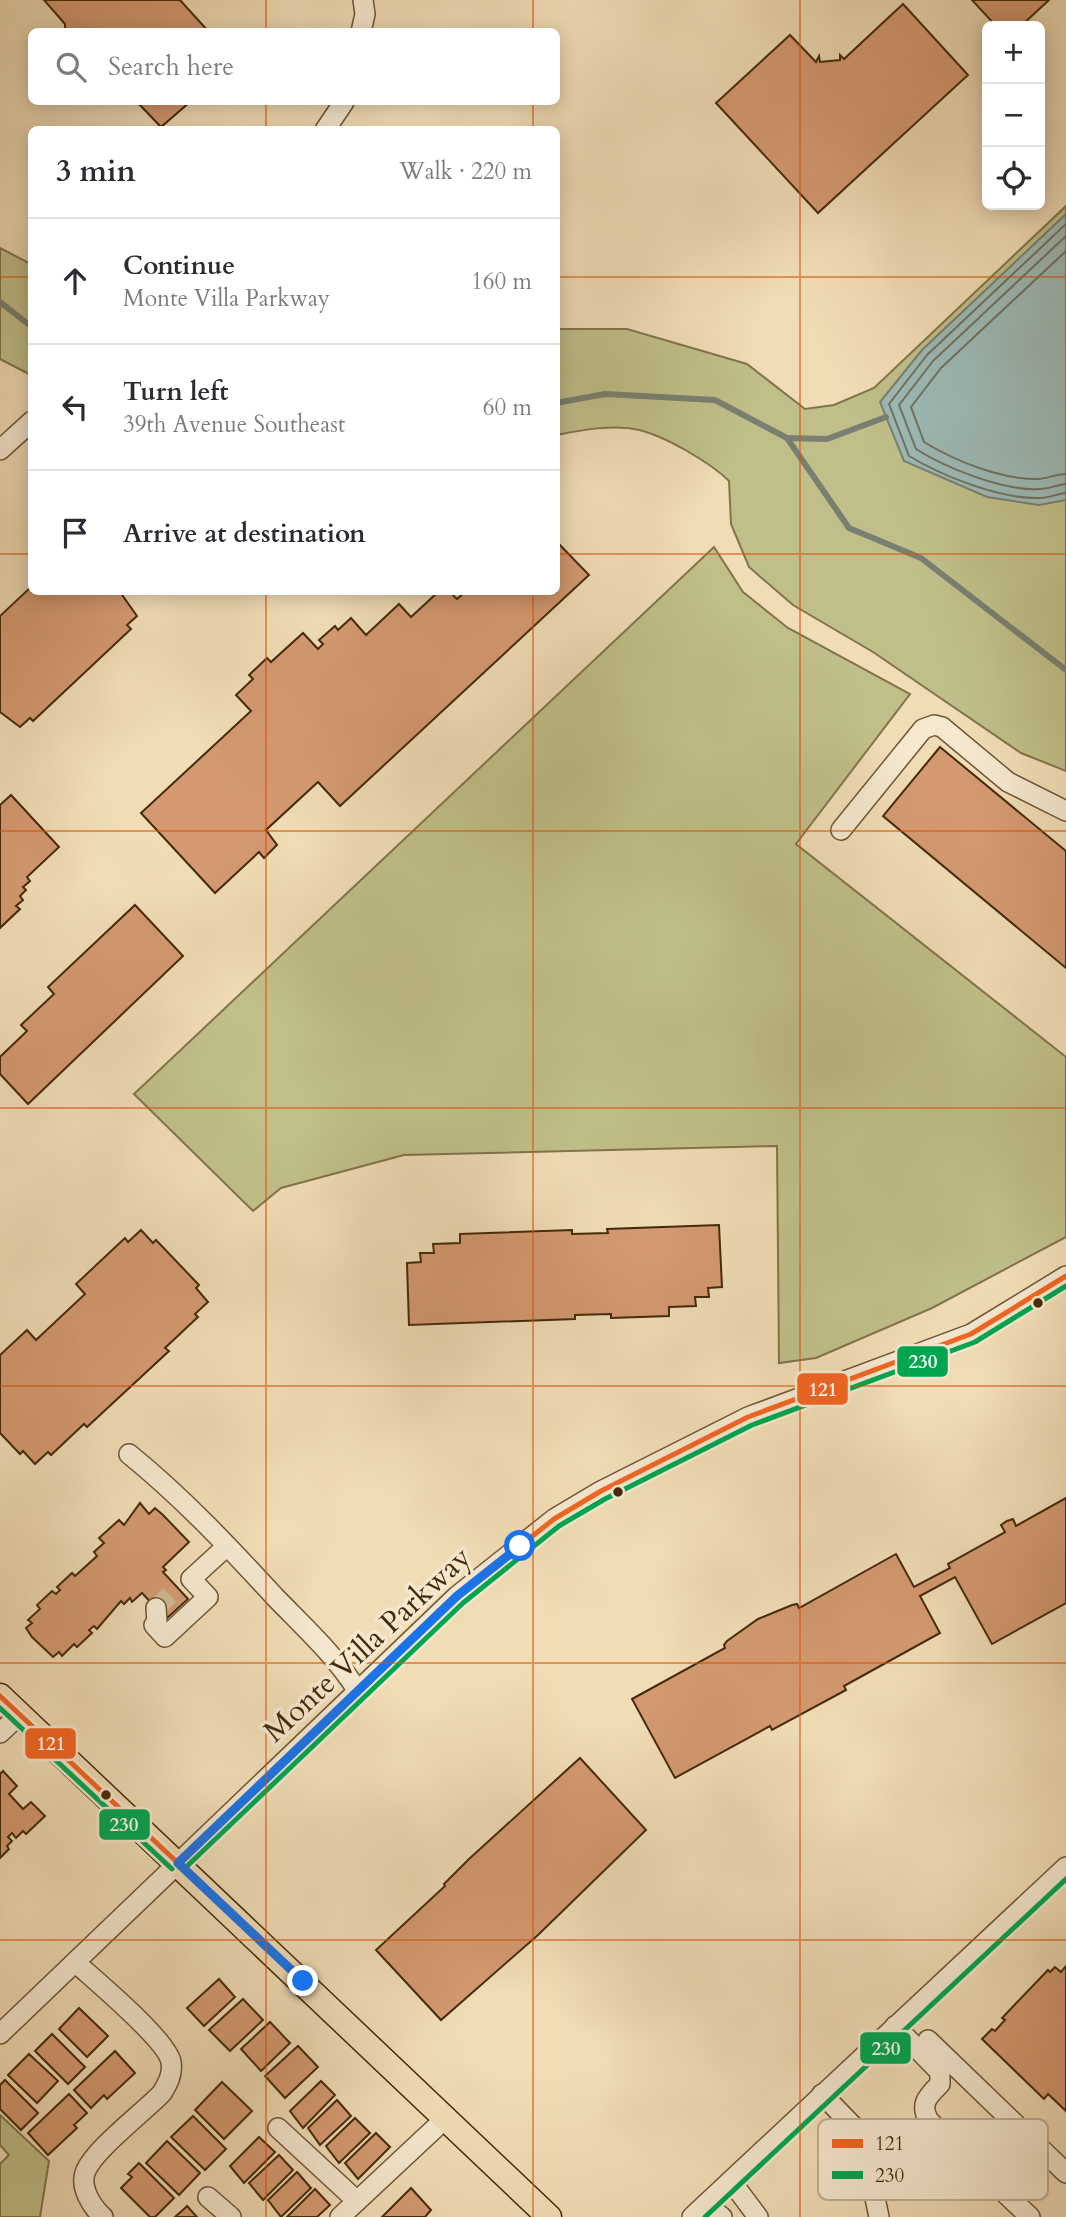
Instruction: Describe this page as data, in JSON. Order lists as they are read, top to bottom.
{
  "streets": {
    "street": ["Monte Villa Parkway"]
  },
  "lines": ["transit line 121", "transit line 230"],
  "legend": ["121", "230"],
  "page": {
    "map_buttons": ["+", "−"],
    "search": "Search here",
    "heading": ["3 min", "Walk · 220 m"],
    "list": [
      ["Continue", "Monte Villa Parkway", "160 m"],
      ["Turn left", "39th Avenue Southeast", "60 m"],
      "Arrive at destination"
    ]
  }
}
